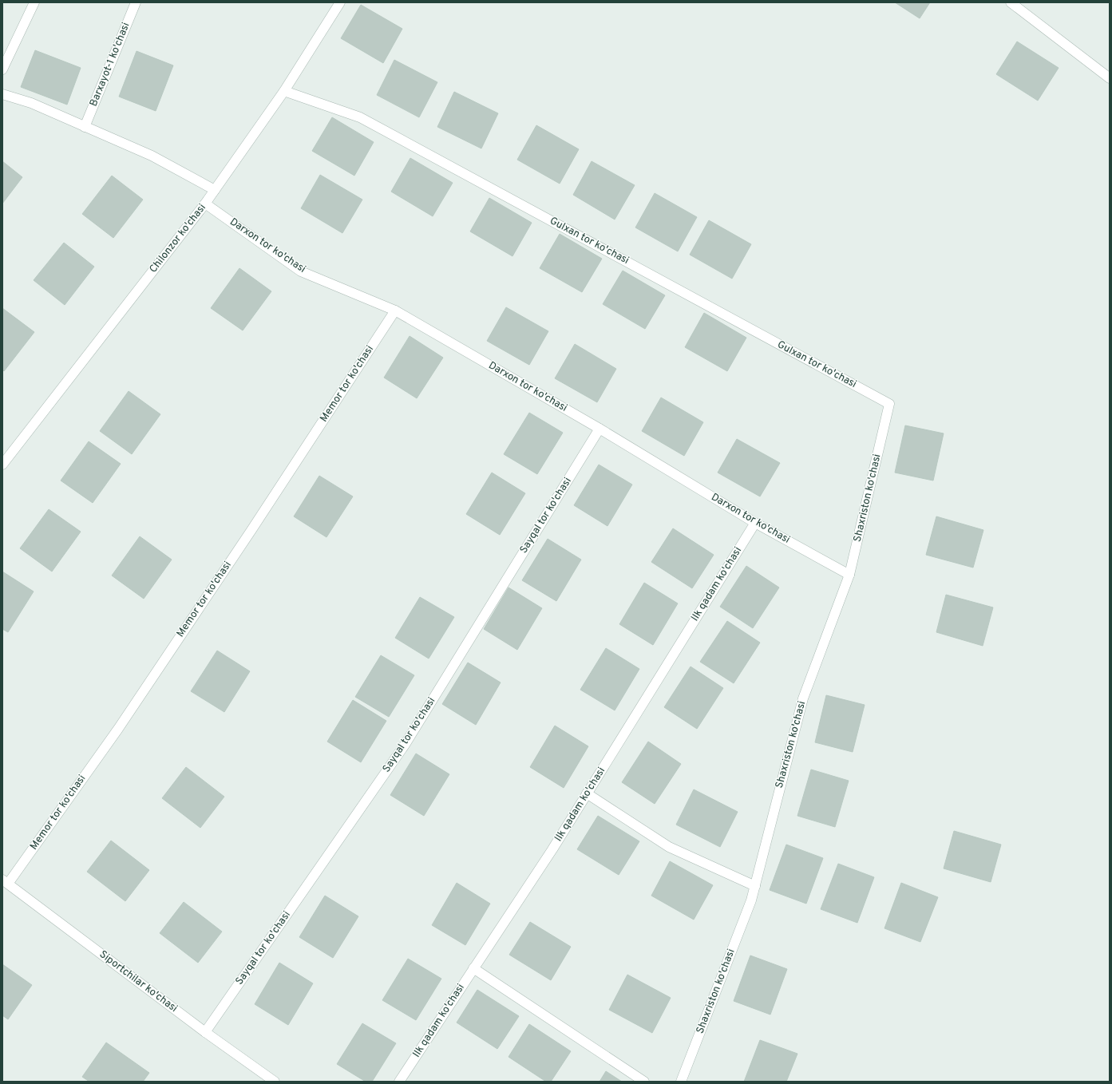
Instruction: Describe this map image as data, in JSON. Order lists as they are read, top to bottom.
{
  "streets": {
    "street": [
      "Barxayot-1 ko'chasi",
      "Chilonzor ko'chasi",
      "Gulxan tor ko'chasi",
      "Darxon tor ko'chasi",
      "Memor tor ko'chasi",
      "Shaxriston ko'chasi",
      "Sayqal tor ko'chasi",
      "Ilk qadam ko'chasi",
      "Siportchilar ko'chasi"
    ]
  },
  "crossings": [
    ["Chilonzor ko'chasi", "Gulxan tor ko'chasi"],
    ["Chilonzor ko'chasi", "Darxon tor ko'chasi"],
    ["Gulxan tor ko'chasi", "Shaxriston ko'chasi"],
    ["Darxon tor ko'chasi", "Memor tor ko'chasi"],
    ["Darxon tor ko'chasi", "Shaxriston ko'chasi"],
    ["Darxon tor ko'chasi", "Sayqal tor ko'chasi"],
    ["Darxon tor ko'chasi", "Ilk qadam ko'chasi"],
    ["Memor tor ko'chasi", "Siportchilar ko'chasi"],
    ["Sayqal tor ko'chasi", "Siportchilar ko'chasi"]
  ]
}
